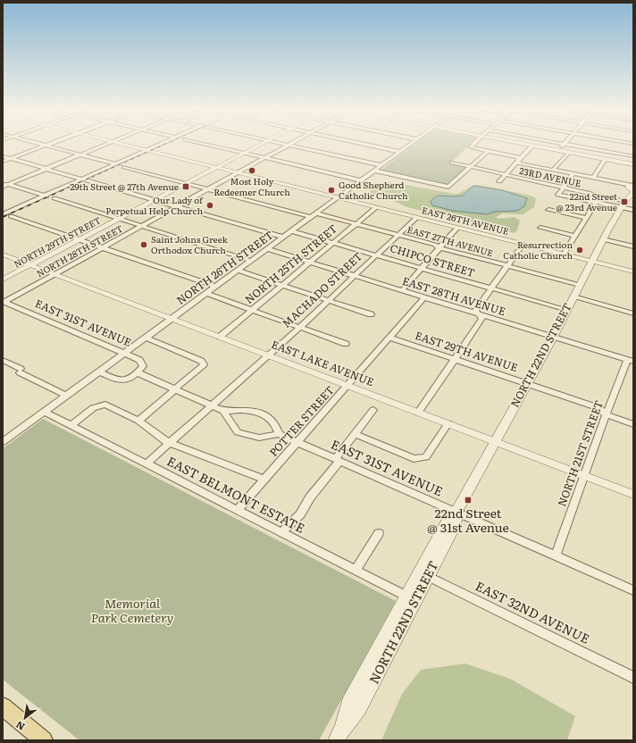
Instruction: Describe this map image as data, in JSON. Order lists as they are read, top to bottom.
{
  "streets": {
    "main road": ["NORTH 22ND STREET"],
    "street": [
      "23RD AVENUE",
      "EAST 26TH AVENUE",
      "EAST 27TH AVENUE",
      "NORTH 29TH STREET",
      "NORTH 28TH STREET",
      "CHIPCO STREET",
      "NORTH 25TH STREET",
      "NORTH 26TH STREET",
      "MACHADO STREET",
      "EAST 28TH AVENUE",
      "EAST 31ST AVENUE",
      "EAST 29TH AVENUE",
      "EAST LAKE AVENUE",
      "POTTER STREET",
      "NORTH 21ST STREET",
      "EAST BELMONT ESTATE",
      "EAST 32ND AVENUE"
    ]
  },
  "crossings": [
    ["23RD AVENUE", "NORTH 22ND STREET"],
    ["EAST 26TH AVENUE", "NORTH 29TH STREET"],
    ["EAST 26TH AVENUE", "NORTH 28TH STREET"],
    ["EAST 26TH AVENUE", "NORTH 25TH STREET"],
    ["EAST 26TH AVENUE", "NORTH 26TH STREET"],
    ["EAST 26TH AVENUE", "MACHADO STREET"],
    ["EAST 26TH AVENUE", "NORTH 22ND STREET"],
    ["EAST 27TH AVENUE", "NORTH 25TH STREET"],
    ["EAST 27TH AVENUE", "NORTH 26TH STREET"],
    ["EAST 27TH AVENUE", "MACHADO STREET"],
    ["EAST 27TH AVENUE", "NORTH 22ND STREET"],
    ["NORTH 29TH STREET", "EAST LAKE AVENUE"],
    ["NORTH 28TH STREET", "EAST 31ST AVENUE"],
    ["NORTH 28TH STREET", "EAST LAKE AVENUE"],
    ["CHIPCO STREET", "NORTH 25TH STREET"],
    ["CHIPCO STREET", "NORTH 26TH STREET"],
    ["CHIPCO STREET", "MACHADO STREET"],
    ["CHIPCO STREET", "NORTH 22ND STREET"],
    ["NORTH 25TH STREET", "EAST 28TH AVENUE"],
    ["NORTH 25TH STREET", "EAST LAKE AVENUE"],
    ["NORTH 26TH STREET", "EAST 28TH AVENUE"],
    ["NORTH 26TH STREET", "EAST 31ST AVENUE"],
    ["NORTH 26TH STREET", "EAST LAKE AVENUE"],
    ["NORTH 26TH STREET", "EAST BELMONT ESTATE"],
    ["MACHADO STREET", "EAST 28TH AVENUE"],
    ["MACHADO STREET", "EAST LAKE AVENUE"],
    ["MACHADO STREET", "EAST BELMONT ESTATE"],
    ["EAST 28TH AVENUE", "NORTH 22ND STREET"],
    ["EAST 28TH AVENUE", "POTTER STREET"],
    ["EAST 28TH AVENUE", "NORTH 21ST STREET"],
    ["EAST 31ST AVENUE", "NORTH 22ND STREET"],
    ["EAST 31ST AVENUE", "POTTER STREET"],
    ["EAST 31ST AVENUE", "NORTH 21ST STREET"],
    ["EAST 29TH AVENUE", "NORTH 22ND STREET"],
    ["EAST 29TH AVENUE", "POTTER STREET"],
    ["EAST 29TH AVENUE", "NORTH 21ST STREET"],
    ["NORTH 22ND STREET", "EAST LAKE AVENUE"],
    ["NORTH 22ND STREET", "EAST BELMONT ESTATE"],
    ["NORTH 22ND STREET", "EAST 32ND AVENUE"],
    ["EAST LAKE AVENUE", "POTTER STREET"],
    ["EAST LAKE AVENUE", "NORTH 21ST STREET"],
    ["POTTER STREET", "EAST BELMONT ESTATE"]
  ],
  "parks": ["Memorial Park Cemetery"],
  "places": {
    "other": [
      "Most Holy Redeemer Church",
      "Good Shepherd Catholic Church",
      "Our Lady of Perpetual Help Church",
      "Saint Johns Greek Orthodox Church",
      "Resurrection Catholic Church"
    ],
    "transit": ["29th Street @ 27th Avenue", "22nd Street @ 23rd Avenue", "22nd Street @ 31st Avenue"]
  },
  "north": "bottom left"
}
